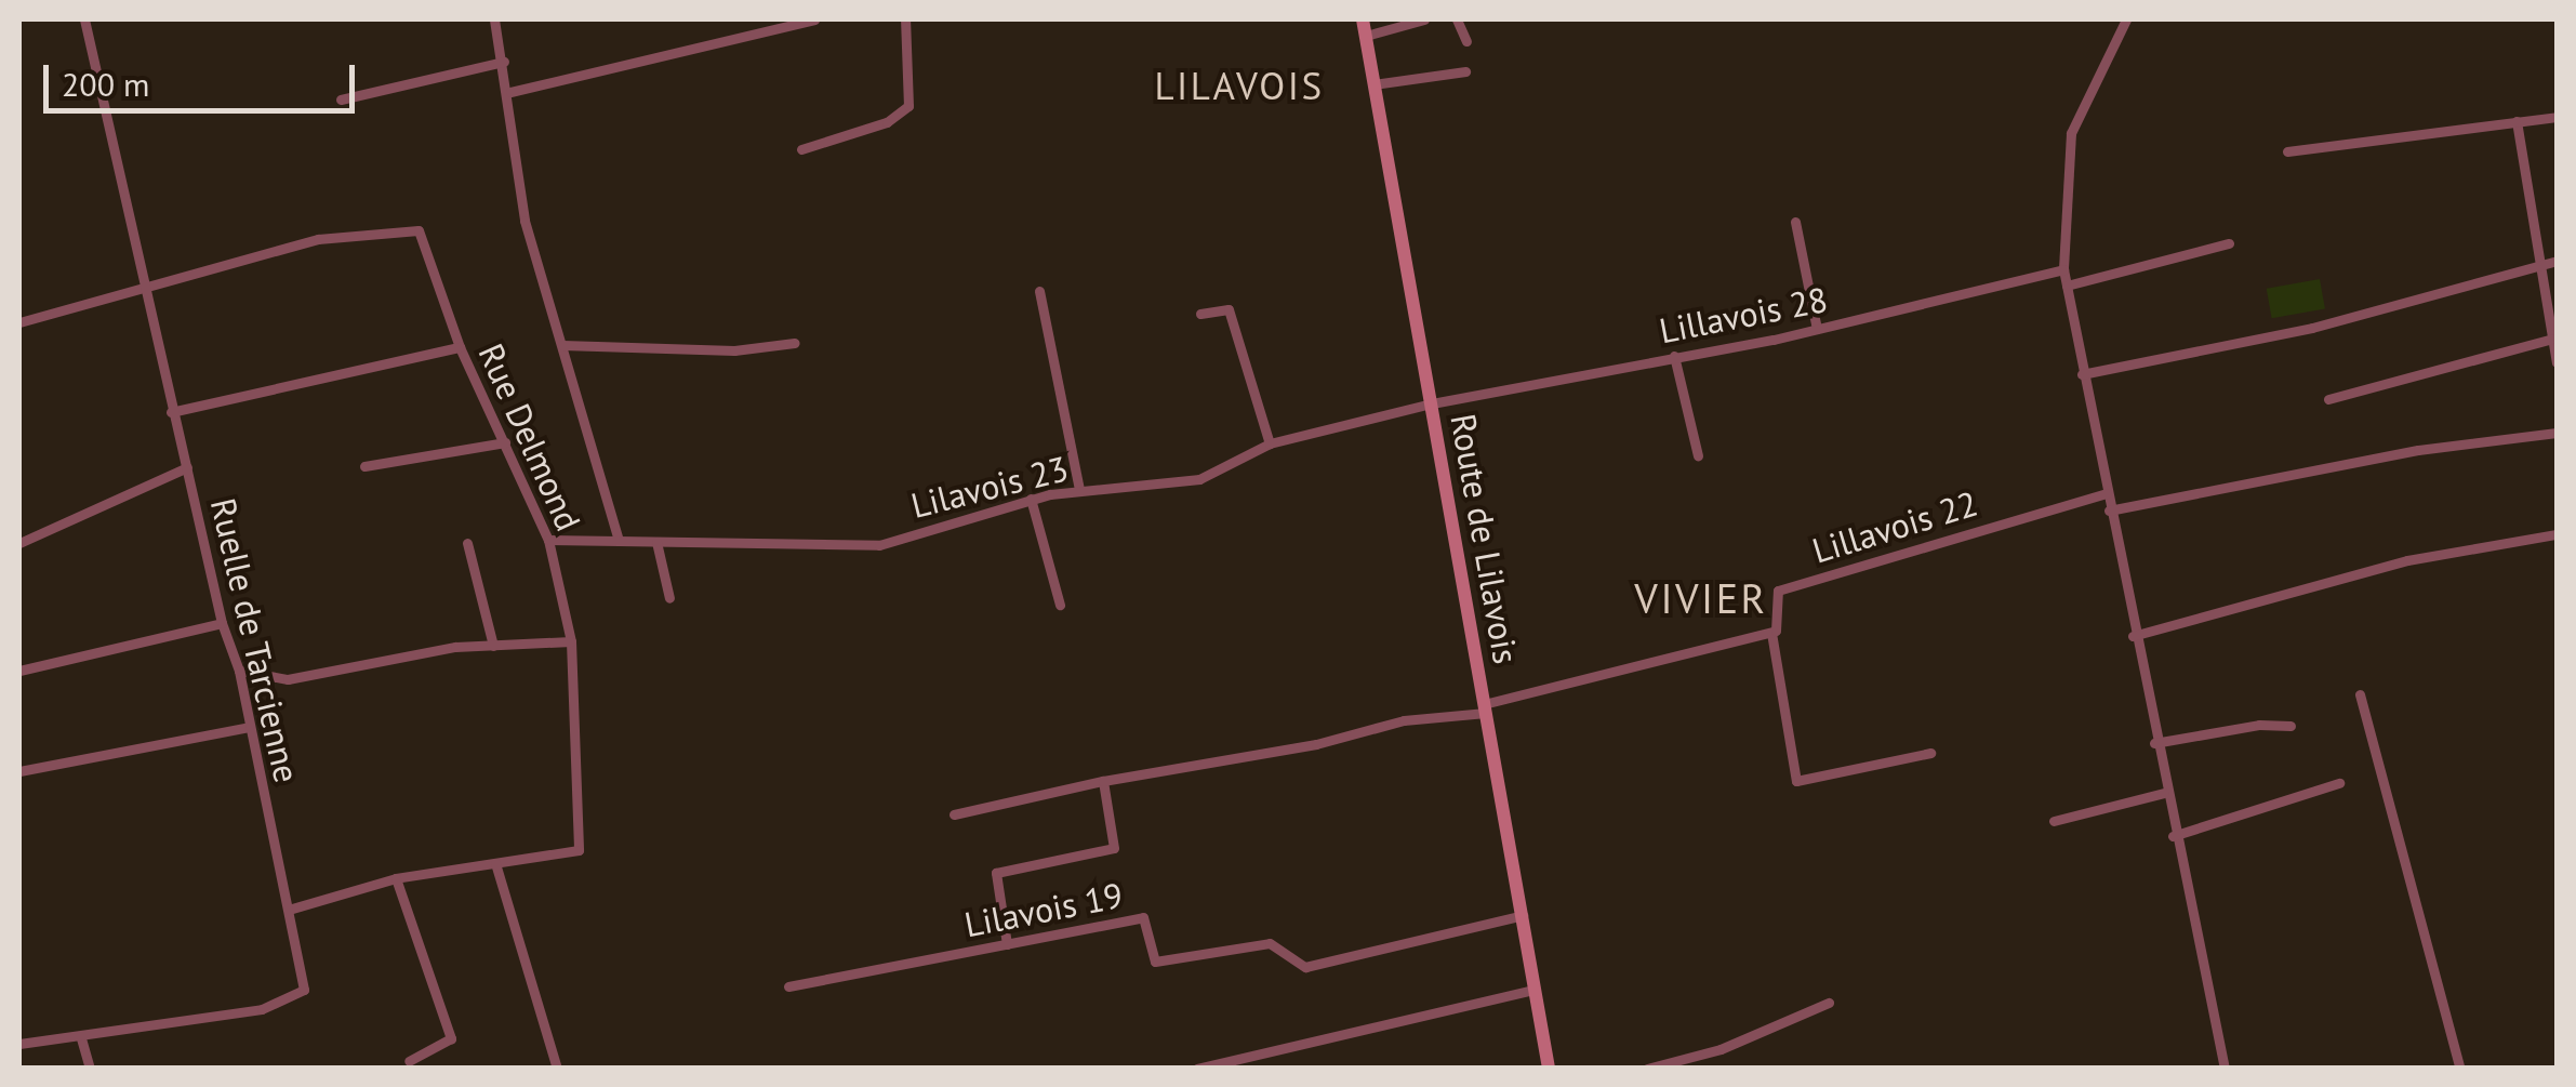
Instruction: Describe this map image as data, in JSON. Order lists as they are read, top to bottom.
{
  "streets": {
    "main road": ["Route de Lilavois"],
    "street": [
      "Lillavois 28",
      "Rue Delmond",
      "Lilavois 23",
      "Lillavois 22",
      "Ruelle de Tarcienne",
      "Lilavois 19"
    ]
  },
  "crossings": [
    ["Lillavois 28", "Lilavois 23"],
    ["Lillavois 28", "Route de Lilavois"],
    ["Rue Delmond", "Lilavois 23"],
    ["Rue Delmond", "Ruelle de Tarcienne"],
    ["Lilavois 23", "Route de Lilavois"],
    ["Route de Lilavois", "Lilavois 19"]
  ],
  "districts": ["LILAVOIS", "VIVIER"],
  "scale_bar": "200 m"
}
